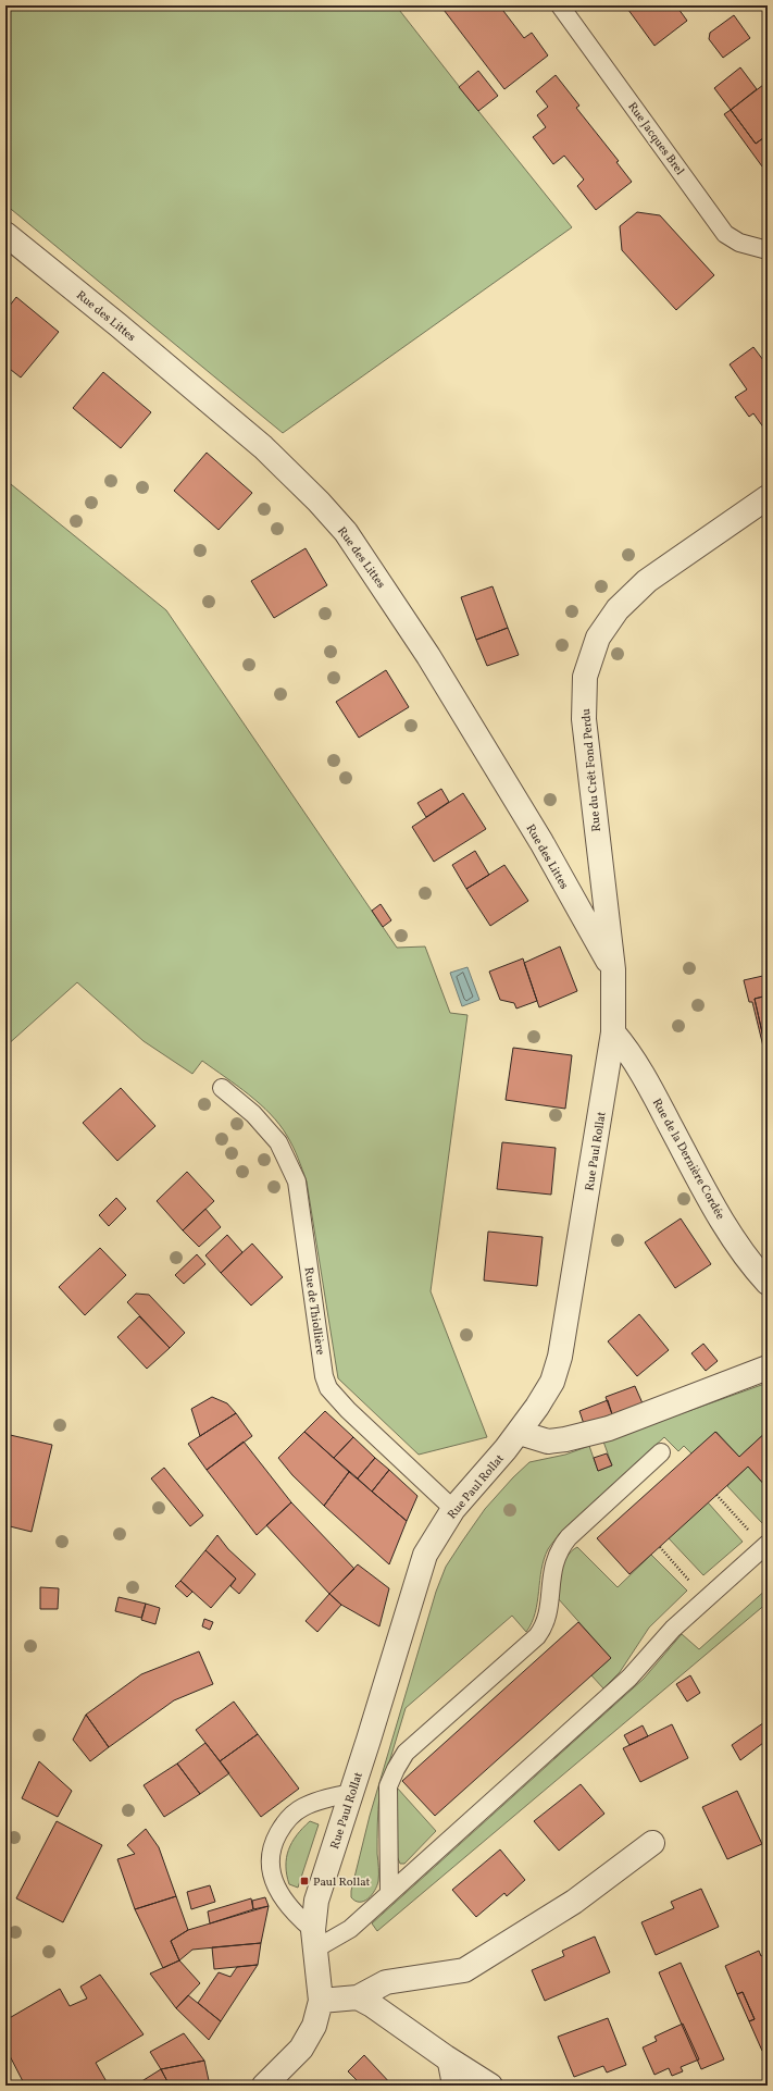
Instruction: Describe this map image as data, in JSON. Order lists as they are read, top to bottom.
{
  "streets": {
    "street": [
      "Rue des Littes",
      "Rue du Crêt Fond Perdu",
      "Rue Paul Rollat",
      "Rue de la Dernière Cordée"
    ],
    "lane": ["Rue Jacques Brel", "Rue de Thiollière"]
  },
  "crossings": [
    ["Rue des Littes", "Rue du Crêt Fond Perdu"],
    ["Rue des Littes", "Rue Paul Rollat"],
    ["Rue du Crêt Fond Perdu", "Rue Paul Rollat"],
    ["Rue Paul Rollat", "Rue de la Dernière Cordée"],
    ["Rue Paul Rollat", "Rue de Thiollière"]
  ],
  "places": {
    "transit": ["Paul Rollat"]
  }
}
